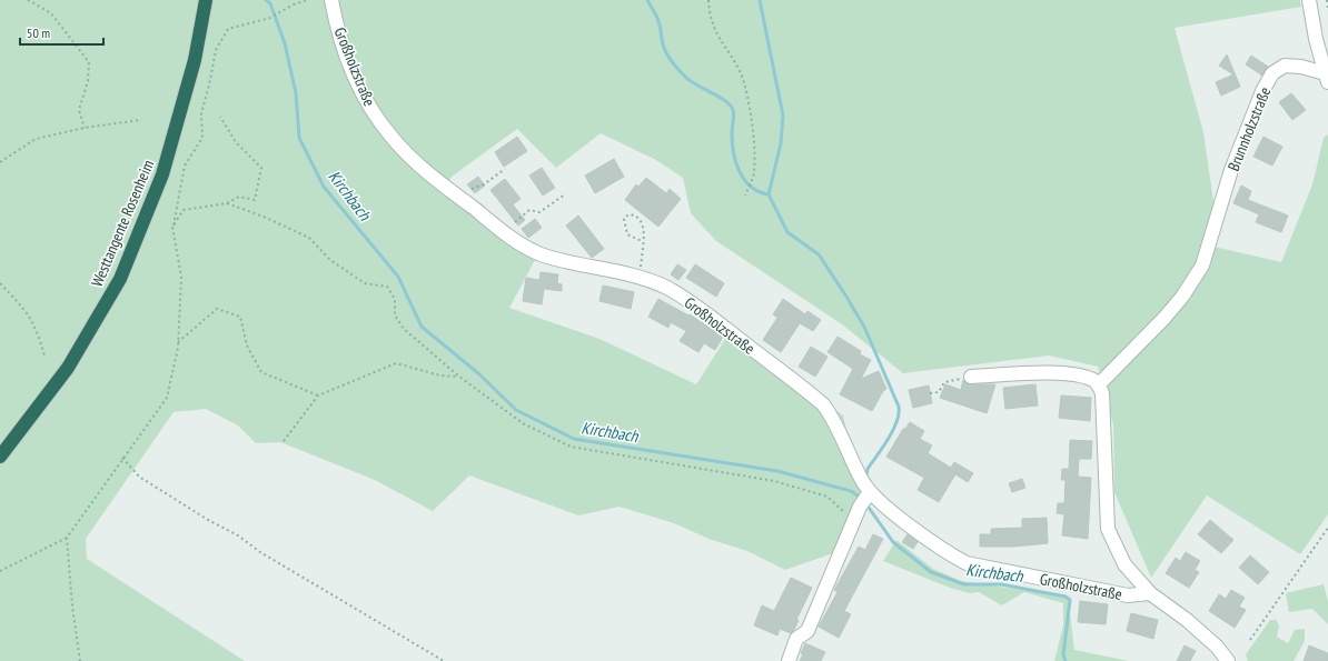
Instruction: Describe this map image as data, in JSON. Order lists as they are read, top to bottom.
{
  "streets": {
    "highway": ["Westtangente Rosenheim"],
    "street": ["Großholzstraße", "Brunnholzstraße"]
  },
  "crossings": [
    ["Großholzstraße", "Brunnholzstraße"]
  ],
  "water": ["Kirchbach"],
  "scale_bar": "50 m"
}
